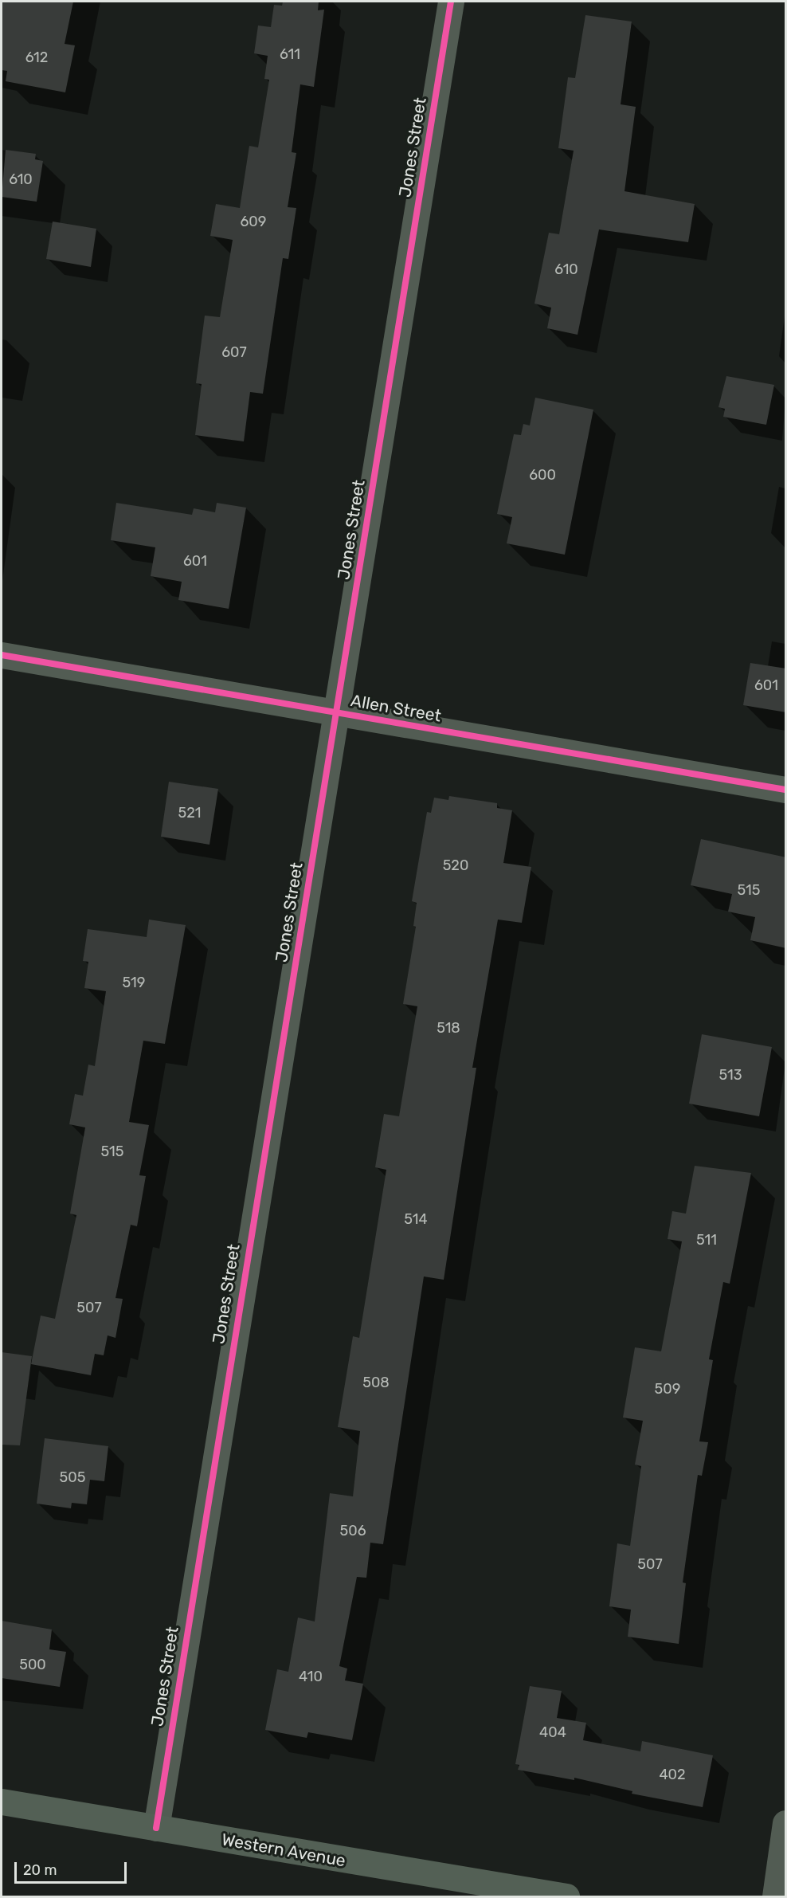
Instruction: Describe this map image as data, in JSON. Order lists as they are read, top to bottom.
{
  "streets": {
    "street": ["Jones Street", "Allen Street", "Western Avenue"]
  },
  "crossings": [
    ["Jones Street", "Allen Street"],
    ["Jones Street", "Western Avenue"]
  ],
  "house_numbers": [
    "611",
    "612",
    "610",
    "609",
    "610",
    "607",
    "600",
    "601",
    "601",
    "521",
    "520",
    "515",
    "519",
    "518",
    "513",
    "515",
    "514",
    "511",
    "507",
    "508",
    "509",
    "505",
    "506",
    "507",
    "500",
    "410",
    "404",
    "402"
  ],
  "scale_bar": "20 m"
}
